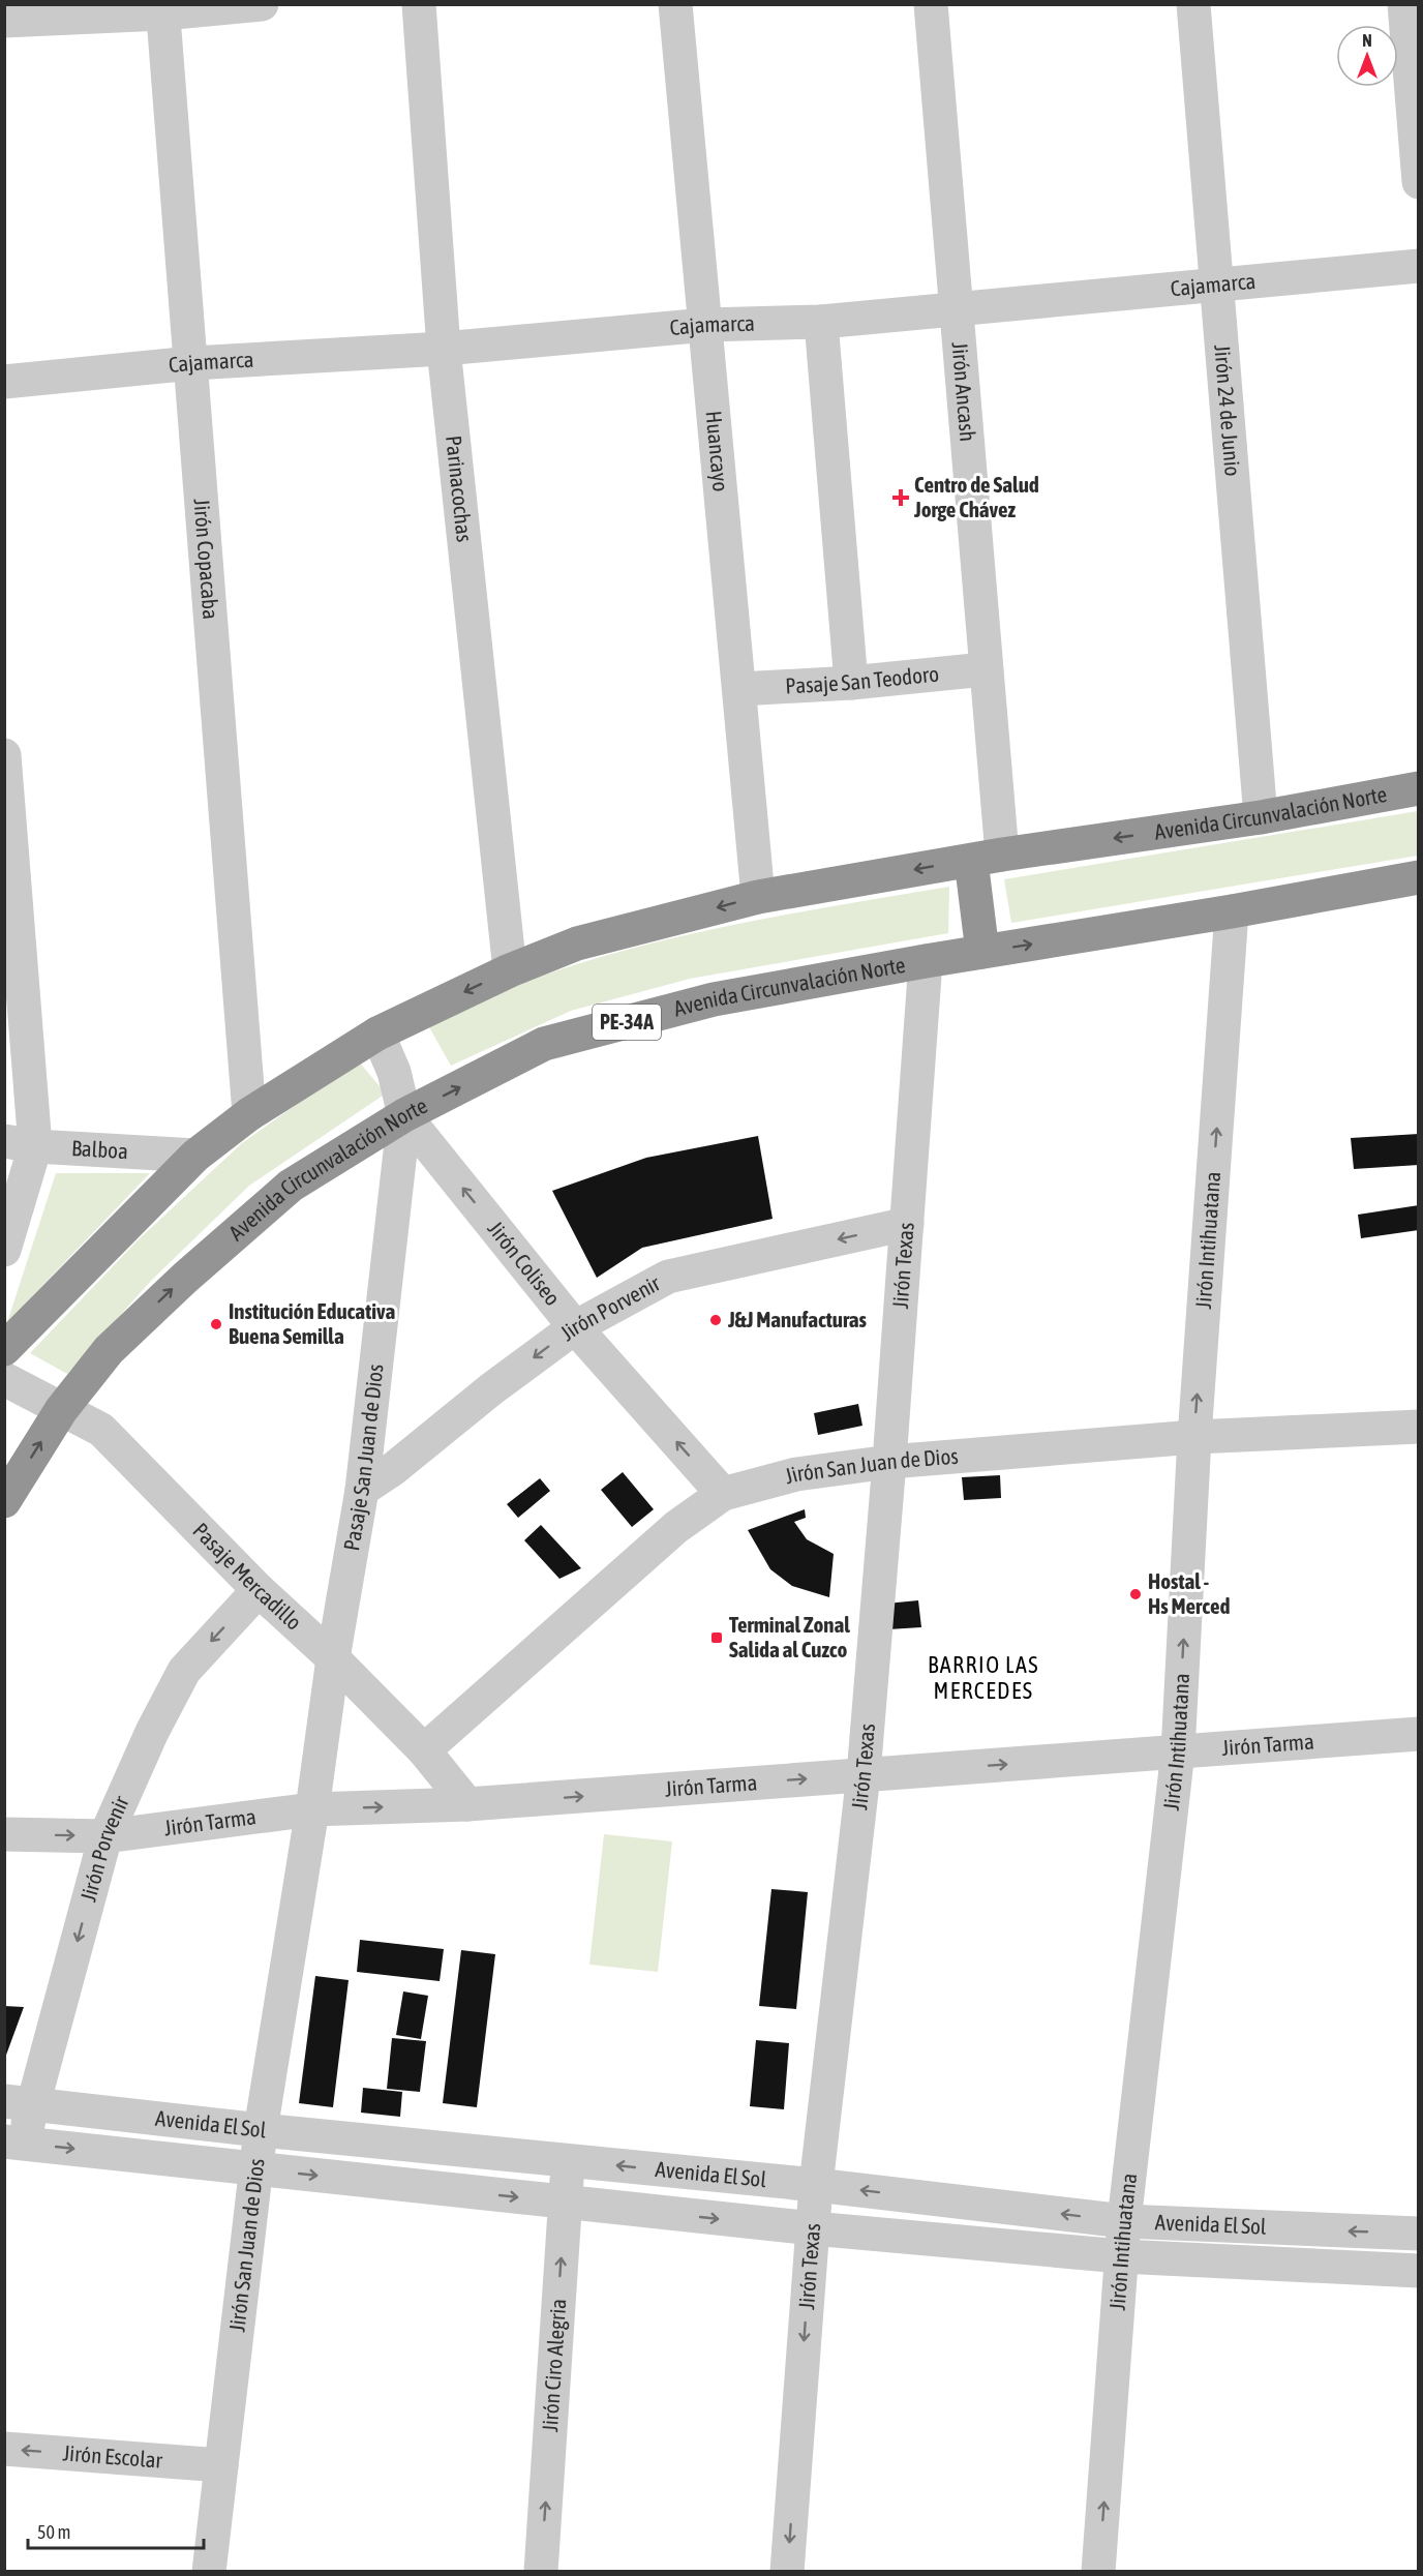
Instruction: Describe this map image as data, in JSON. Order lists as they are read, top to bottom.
{
  "streets": {
    "highway": ["Avenida Circunvalación Norte", "PE-34A"],
    "street": [
      "Cajamarca",
      "Jirón Ancash",
      "Jirón 24 de Junio",
      "Huancayo",
      "Parinacochas",
      "Jirón Copacaba",
      "Pasaje San Teodoro",
      "Balboa",
      "Jirón Intihuatana",
      "Jirón Coliseo",
      "Jirón Texas",
      "Jirón Porvenir",
      "Pasaje San Juan de Dios",
      "Jirón San Juan de Dios",
      "Pasaje Mercadillo",
      "Jirón Tarma",
      "Avenida El Sol",
      "Jirón Ciro Alegria",
      "Jirón Escolar"
    ]
  },
  "crossings": [
    ["Cajamarca", "Jirón Ancash"],
    ["Cajamarca", "Jirón 24 de Junio"],
    ["Cajamarca", "Huancayo"],
    ["Cajamarca", "Parinacochas"],
    ["Cajamarca", "Jirón Copacaba"],
    ["Jirón Ancash", "Pasaje San Teodoro"],
    ["Jirón Ancash", "Avenida Circunvalación Norte"],
    ["Jirón 24 de Junio", "Avenida Circunvalación Norte"],
    ["Huancayo", "Pasaje San Teodoro"],
    ["Huancayo", "Avenida Circunvalación Norte"],
    ["Parinacochas", "Avenida Circunvalación Norte"],
    ["Jirón Copacaba", "Avenida Circunvalación Norte"],
    ["Avenida Circunvalación Norte", "Balboa"],
    ["Avenida Circunvalación Norte", "Jirón Intihuatana"],
    ["Avenida Circunvalación Norte", "Jirón Coliseo"],
    ["Avenida Circunvalación Norte", "Jirón Texas"],
    ["Avenida Circunvalación Norte", "Pasaje San Juan de Dios"],
    ["Avenida Circunvalación Norte", "Pasaje Mercadillo"],
    ["Jirón Intihuatana", "Jirón San Juan de Dios"],
    ["Jirón Intihuatana", "Jirón Tarma"],
    ["Jirón Intihuatana", "Avenida El Sol"],
    ["Jirón Coliseo", "Jirón Porvenir"],
    ["Jirón Coliseo", "Pasaje San Juan de Dios"],
    ["Jirón Coliseo", "Jirón San Juan de Dios"],
    ["Jirón Texas", "Jirón Porvenir"],
    ["Jirón Texas", "Jirón San Juan de Dios"],
    ["Jirón Texas", "Jirón Tarma"],
    ["Jirón Texas", "Avenida El Sol"],
    ["Jirón Porvenir", "Pasaje San Juan de Dios"],
    ["Jirón Porvenir", "Pasaje Mercadillo"],
    ["Jirón Porvenir", "Jirón Tarma"],
    ["Jirón Porvenir", "Avenida El Sol"],
    ["Pasaje San Juan de Dios", "Jirón San Juan de Dios"],
    ["Pasaje San Juan de Dios", "Pasaje Mercadillo"],
    ["Pasaje San Juan de Dios", "Jirón Tarma"],
    ["Jirón San Juan de Dios", "Pasaje Mercadillo"],
    ["Jirón San Juan de Dios", "Jirón Tarma"],
    ["Jirón San Juan de Dios", "Avenida El Sol"],
    ["Jirón San Juan de Dios", "Jirón Escolar"],
    ["Pasaje Mercadillo", "Jirón Tarma"],
    ["Avenida El Sol", "Jirón Ciro Alegria"]
  ],
  "one_way": [
    "Jirón Intihuatana",
    "Jirón Coliseo",
    "Jirón Porvenir",
    "Jirón Tarma",
    "Jirón Ciro Alegria",
    "Jirón Escolar"
  ],
  "districts": ["BARRIO LAS MERCEDES"],
  "places": {
    "health": ["Centro de Salud Jorge Chávez"],
    "other": ["J&J Manufacturas", "Institución Educativa Buena Semilla", "Hostal - Hs Merced"],
    "transit": ["Terminal Zonal Salida al Cuzco"]
  },
  "scale_bar": "50 m",
  "north": "top"
}
